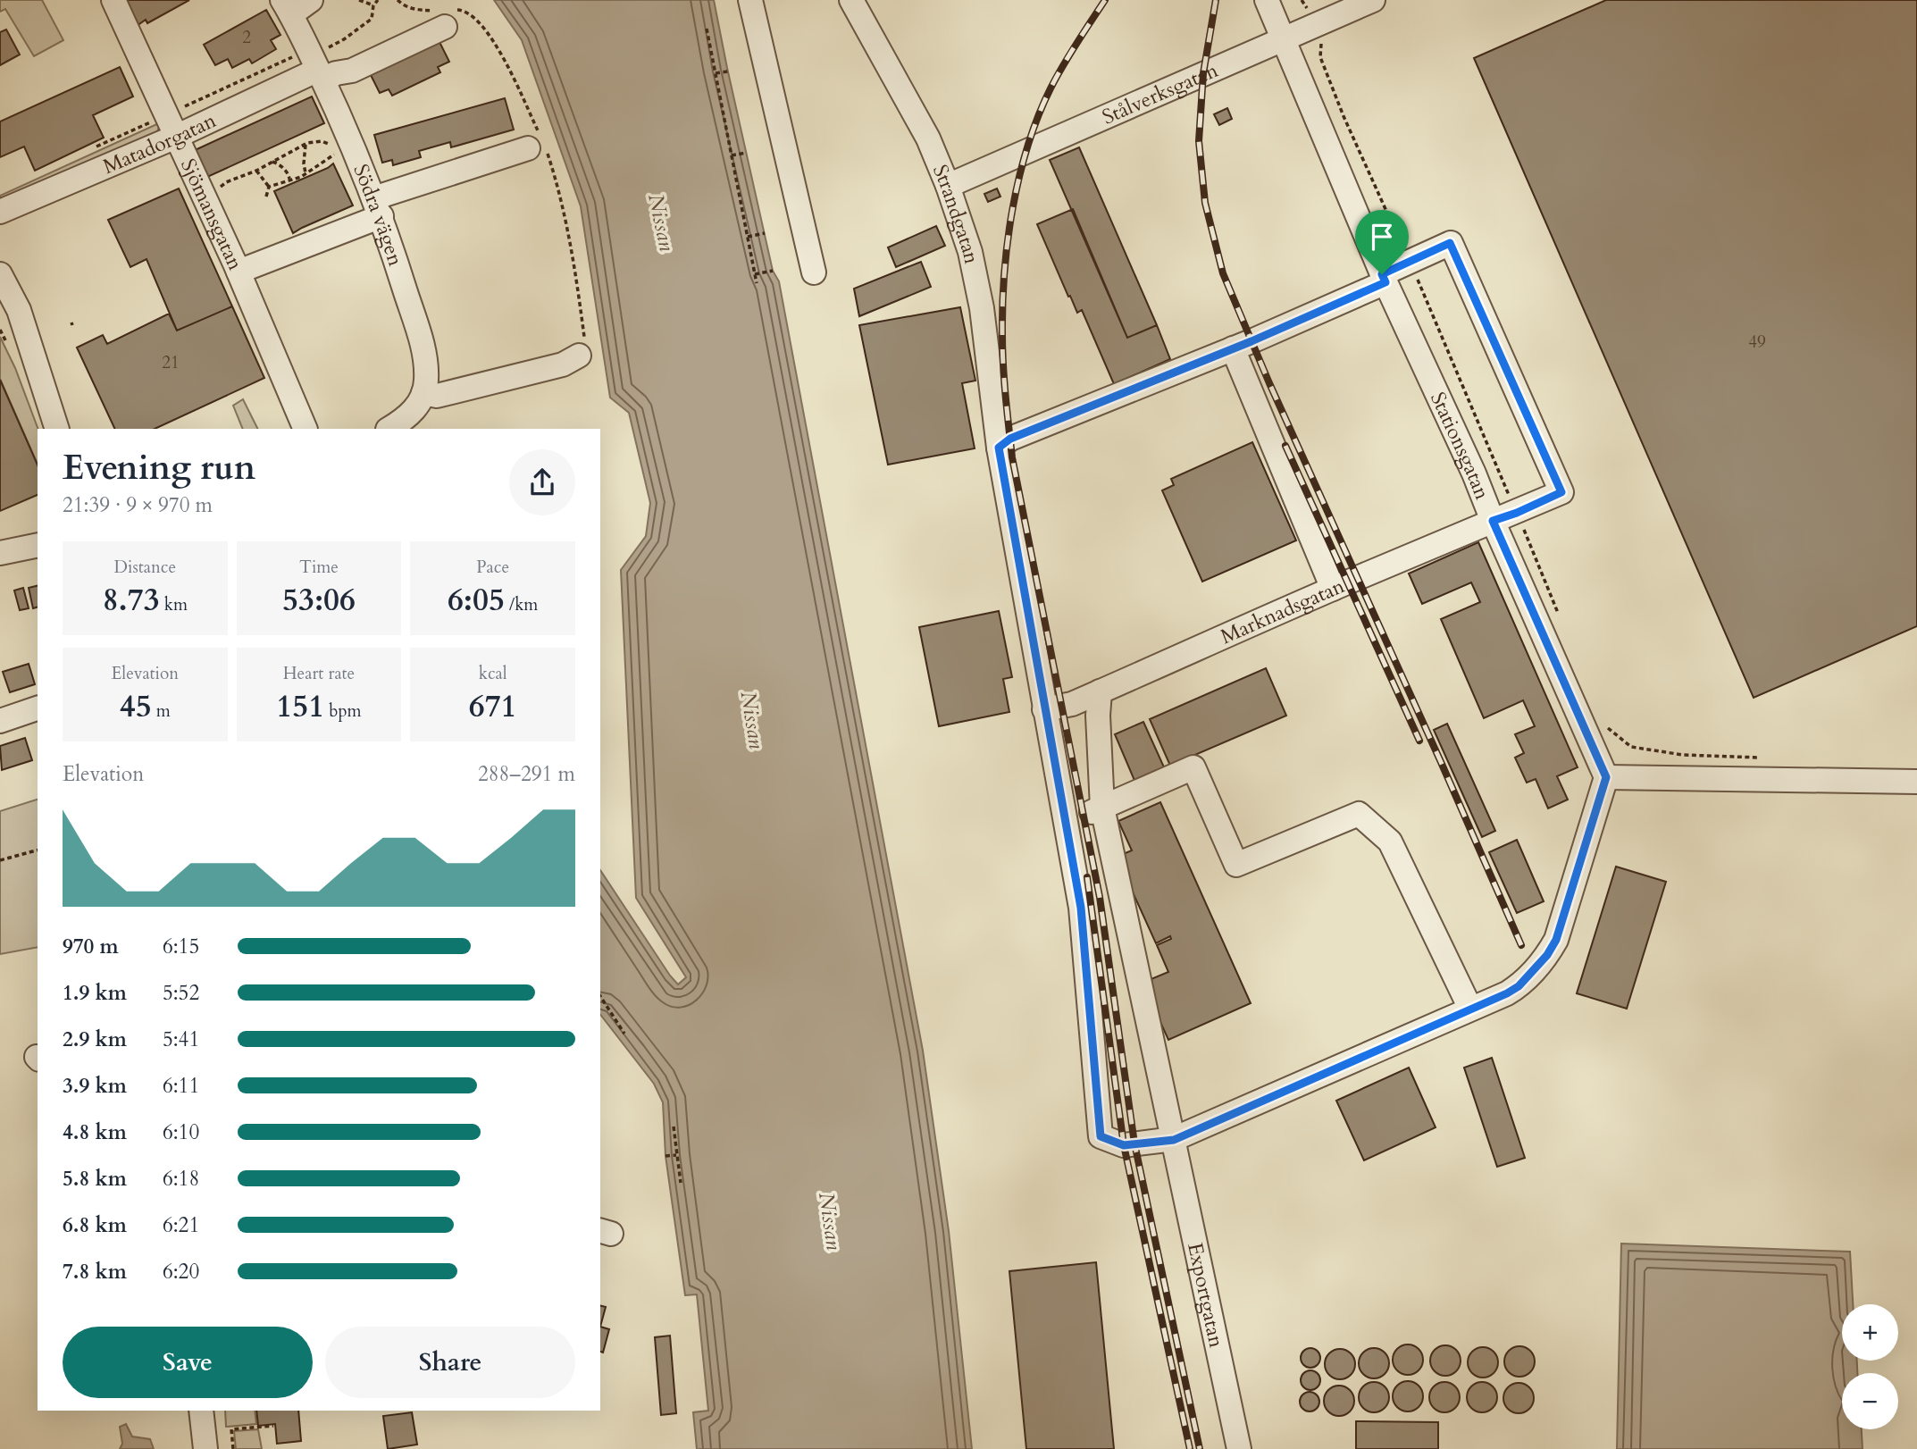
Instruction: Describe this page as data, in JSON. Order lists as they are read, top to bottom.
{
  "streets": {
    "street": [
      "Stålverksgatan",
      "Matadorgatan",
      "Sjömansgatan",
      "Strandgatan",
      "Södra vägen",
      "Stationsgatan",
      "Marknadsgatan",
      "Exportgatan"
    ]
  },
  "crossings": [
    ["Stålverksgatan", "Strandgatan"],
    ["Stålverksgatan", "Stationsgatan"],
    ["Matadorgatan", "Sjömansgatan"],
    ["Matadorgatan", "Södra vägen"],
    ["Strandgatan", "Marknadsgatan"],
    ["Strandgatan", "Exportgatan"],
    ["Stationsgatan", "Marknadsgatan"],
    ["Marknadsgatan", "Exportgatan"]
  ],
  "water": ["Nissan"],
  "house_numbers": ["2", "49", "21"],
  "page": {
    "heading": ["Evening run", "21:39 · 9 × 970 m"],
    "stats": [
      ["Distance", "8.73 km"],
      ["Time", "53:06"],
      ["Pace", "6:05 /km"],
      ["Elevation", "45 m"],
      ["Heart rate", "151 bpm"],
      ["kcal", "671"]
    ],
    "chart": ["Elevation", "288–291 m"],
    "list": [
      {
        "name": "970 m",
        "note": "6:15"
      },
      {
        "name": "1.9 km",
        "note": "5:52"
      },
      {
        "name": "2.9 km",
        "note": "5:41"
      },
      {
        "name": "3.9 km",
        "note": "6:11"
      },
      {
        "name": "4.8 km",
        "note": "6:10"
      },
      {
        "name": "5.8 km",
        "note": "6:18"
      },
      {
        "name": "6.8 km",
        "note": "6:21"
      },
      {
        "name": "7.8 km",
        "note": "6:20"
      }
    ],
    "map_buttons": ["+", "−"],
    "buttons": ["Save", "Share"]
  }
}
